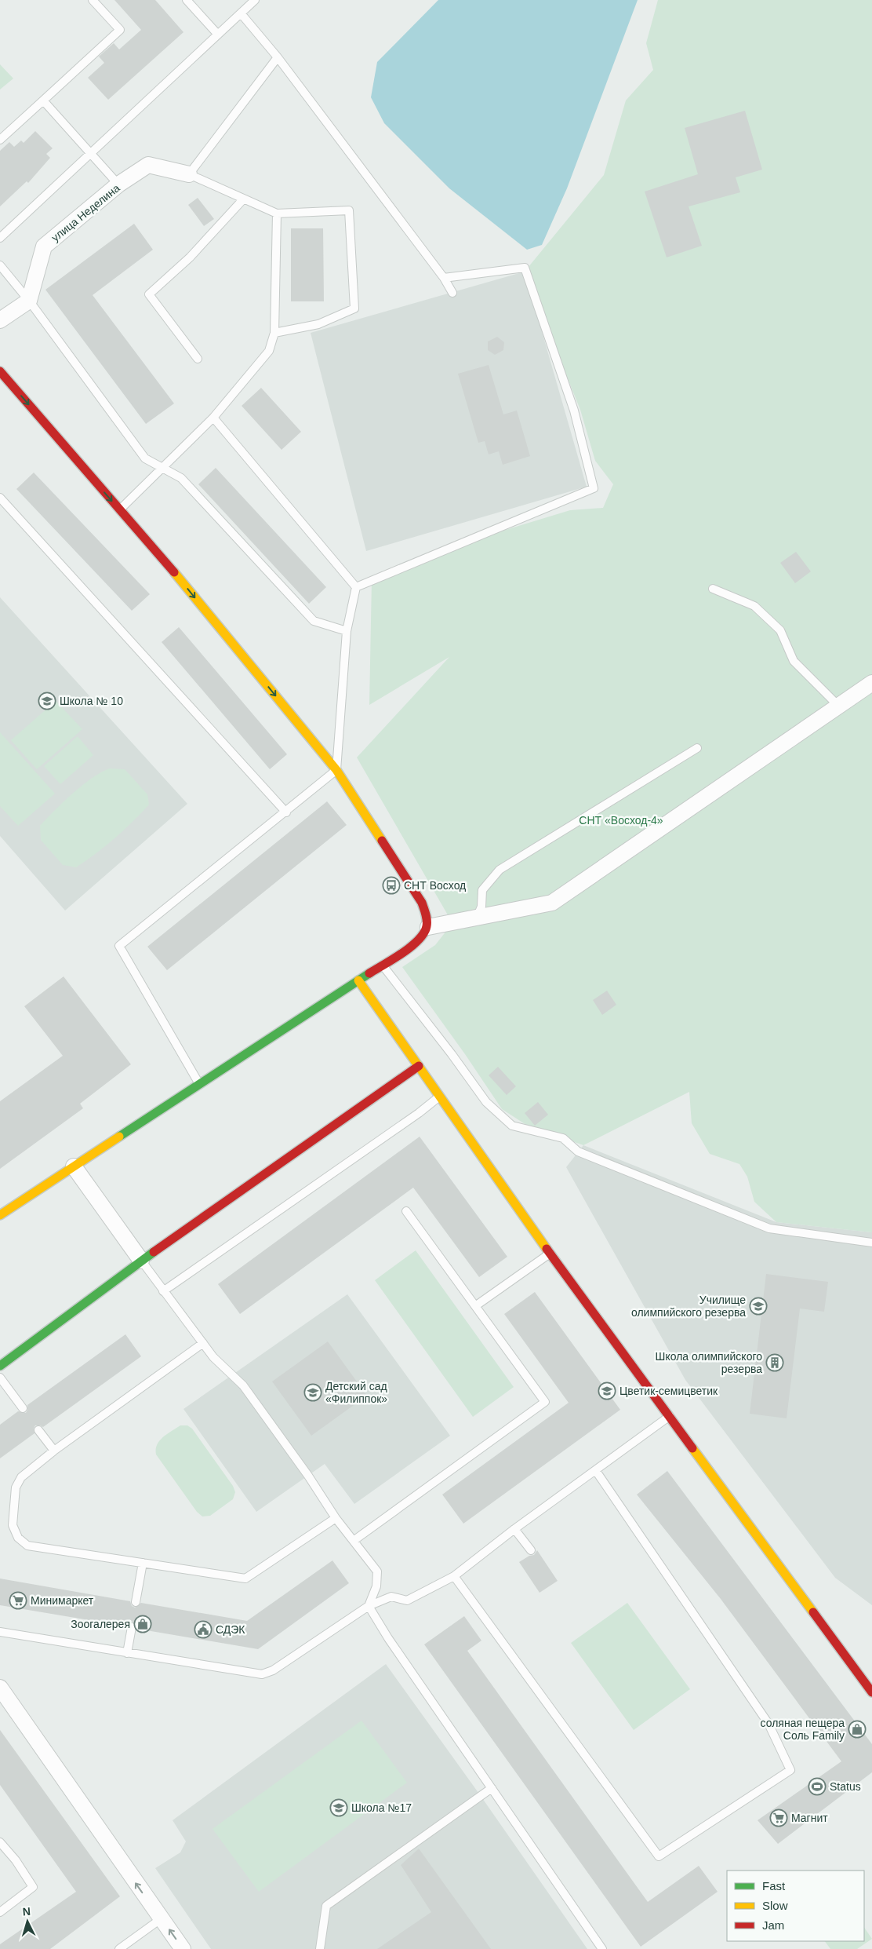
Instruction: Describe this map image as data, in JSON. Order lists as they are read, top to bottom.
{
  "streets": {
    "street": ["улица Неделина"]
  },
  "parks": ["СНТ «Восход-4»"],
  "places": {
    "school or university": [
      "Школа № 10",
      "Училище олимпийского резерва",
      "Цветик-семицветик",
      "Детский сад «Филиппок»",
      "Школа №17"
    ],
    "bus stop": ["СНТ Восход"],
    "building": ["Школа олимпийского резерва"],
    "supermarket": ["Минимаркет", "Магнит"],
    "shop": ["Зоогалерея", "соляная пещера Соль Family"],
    "public building": ["СДЭК"],
    "sports": ["Status"]
  },
  "legend": ["Fast", "Slow", "Jam"],
  "north": "top"
}
